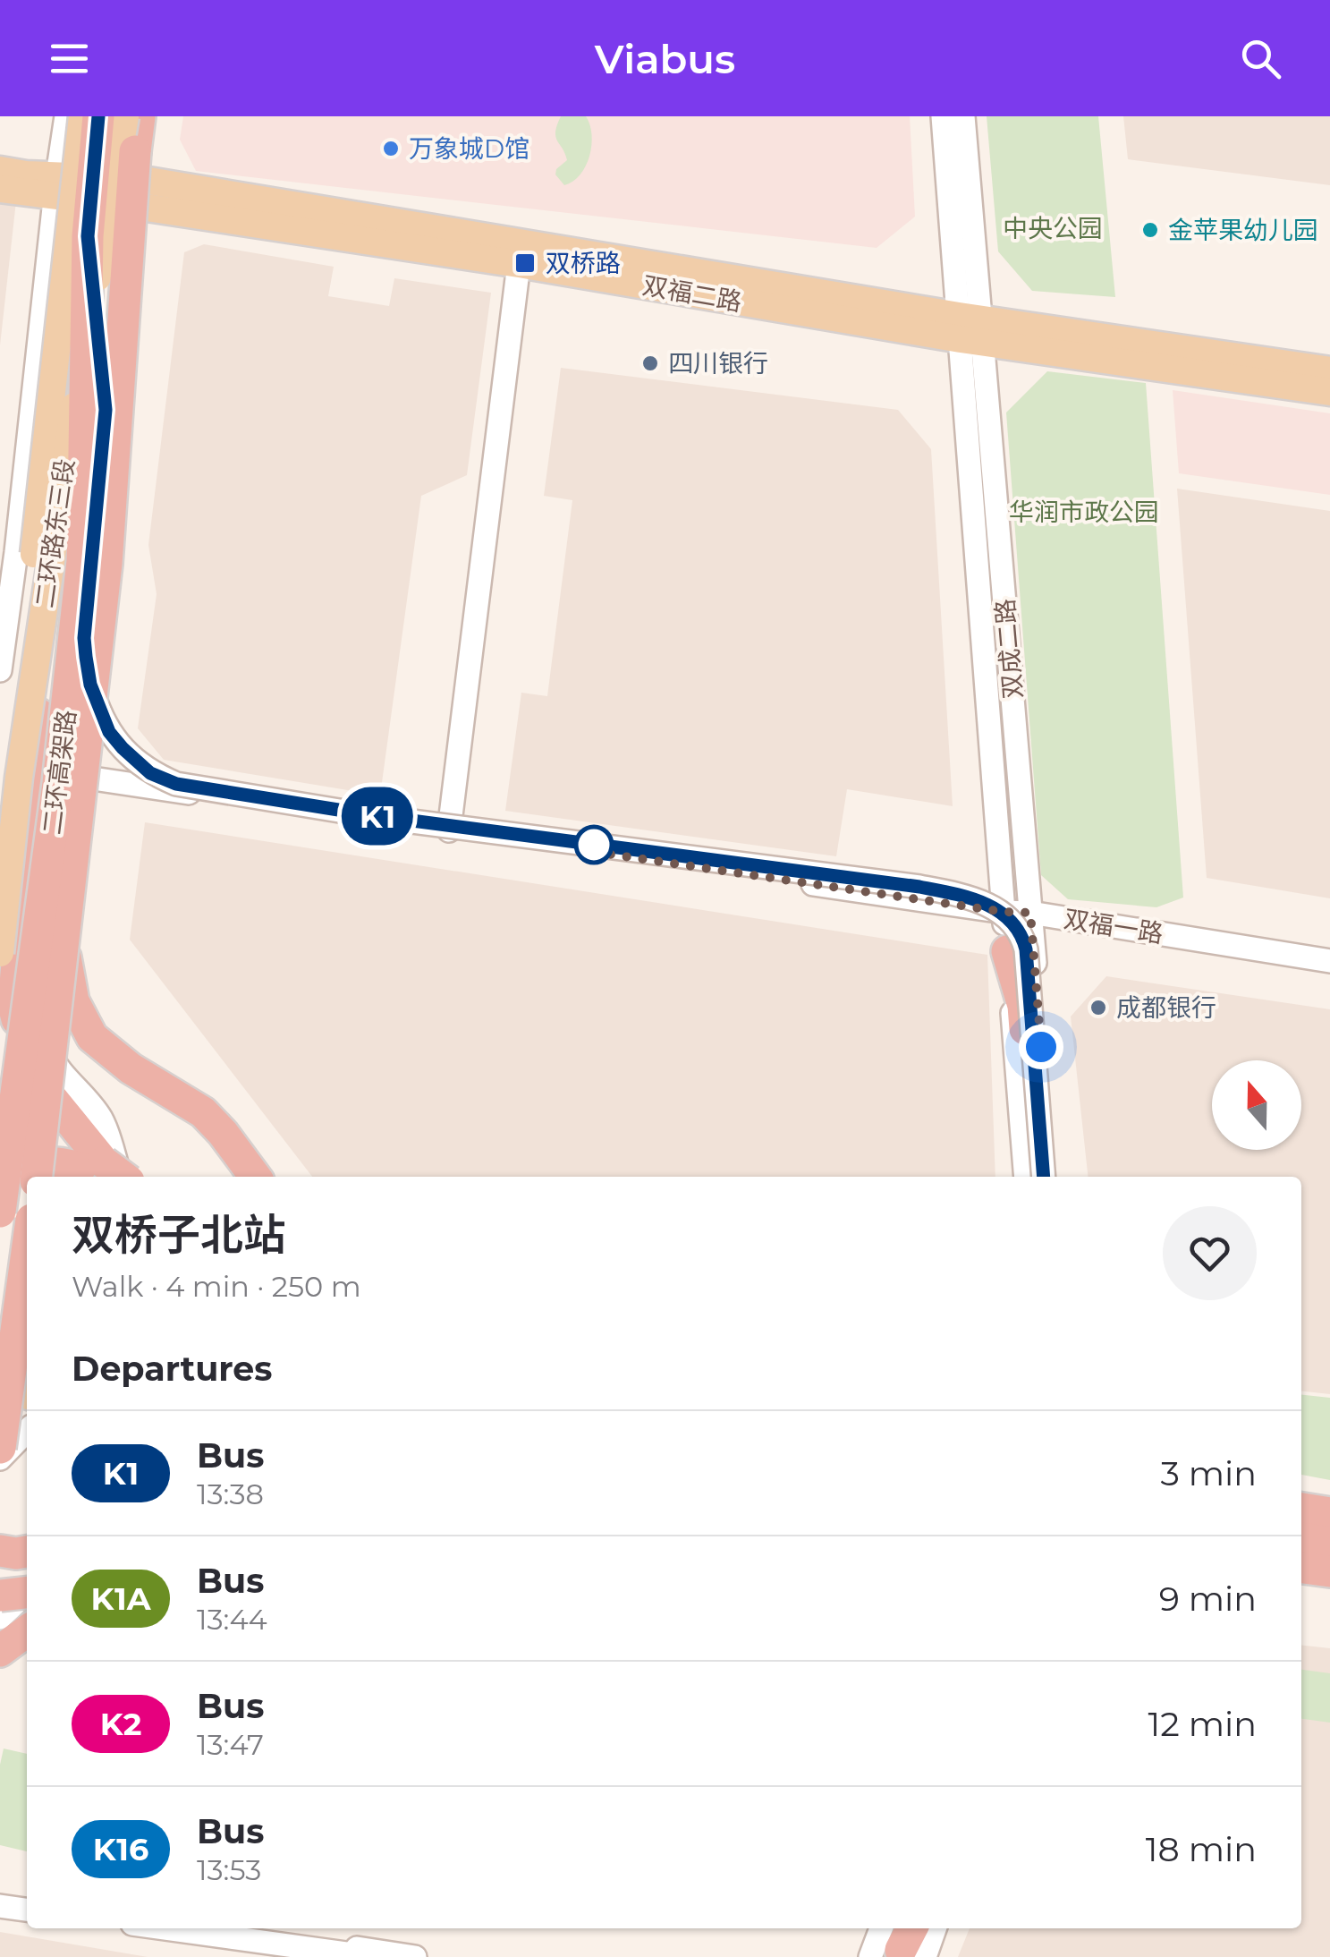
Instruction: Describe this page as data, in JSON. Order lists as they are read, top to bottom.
{
  "streets": {
    "highway": ["二环高架路"],
    "main road": ["双福二路", "二环路东三段"],
    "street": ["双成二路", "双福一路"]
  },
  "crossings": [
    ["双福二路", "双成二路"],
    ["双福二路", "二环高架路"],
    ["双成二路", "双福一路"]
  ],
  "parks": ["中央公园", "华润市政公园"],
  "places": {
    "other": [
      "万象城D馆",
      "金苹果幼儿园",
      "四川银行",
      "成都银行"
    ],
    "transit": ["双桥路"]
  },
  "lines": ["bus line K1"],
  "north": "top",
  "page": {
    "header": "Viabus",
    "on_map": "K1",
    "heading": [
      ["双桥子北站", "Walk · 4 min · 250 m"],
      "Departures"
    ],
    "list": [
      {
        "mark": "K1",
        "name": "Bus",
        "note": "13:38",
        "value": "3 min"
      },
      {
        "mark": "K1A",
        "name": "Bus",
        "note": "13:44",
        "value": "9 min"
      },
      {
        "mark": "K2",
        "name": "Bus",
        "note": "13:47",
        "value": "12 min"
      },
      {
        "mark": "K16",
        "name": "Bus",
        "note": "13:53",
        "value": "18 min"
      }
    ]
  }
}
